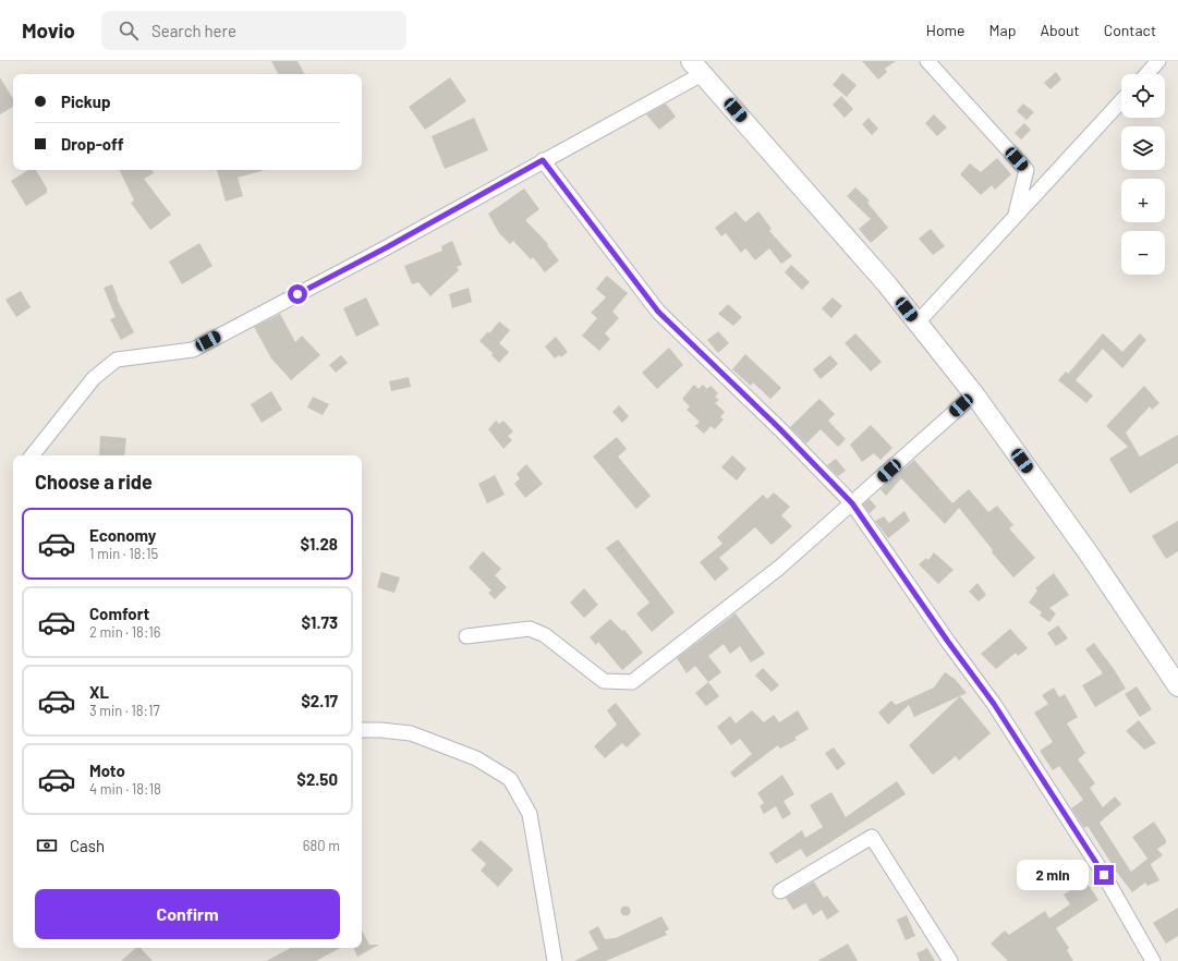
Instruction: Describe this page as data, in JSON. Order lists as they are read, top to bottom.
{
  "page": {
    "header": "Movio",
    "search": "Search here",
    "nav": [
      "Home",
      "Map",
      "About",
      "Contact"
    ],
    "map_buttons": ["+", "−"],
    "banner": ["Pickup", "Drop-off"],
    "heading": "Choose a ride",
    "list": [
      {
        "name": "Economy",
        "note": "1 min · 18:15",
        "value": "$1.28"
      },
      {
        "name": "Comfort",
        "note": "2 min · 18:16",
        "value": "$1.73"
      },
      {
        "name": "XL",
        "note": "3 min · 18:17",
        "value": "$2.17"
      },
      {
        "name": "Moto",
        "note": "4 min · 18:18",
        "value": "$2.50"
      }
    ],
    "pay": ["Cash", "680 m"],
    "bubble": "2 min",
    "buttons": "Confirm"
  }
}
